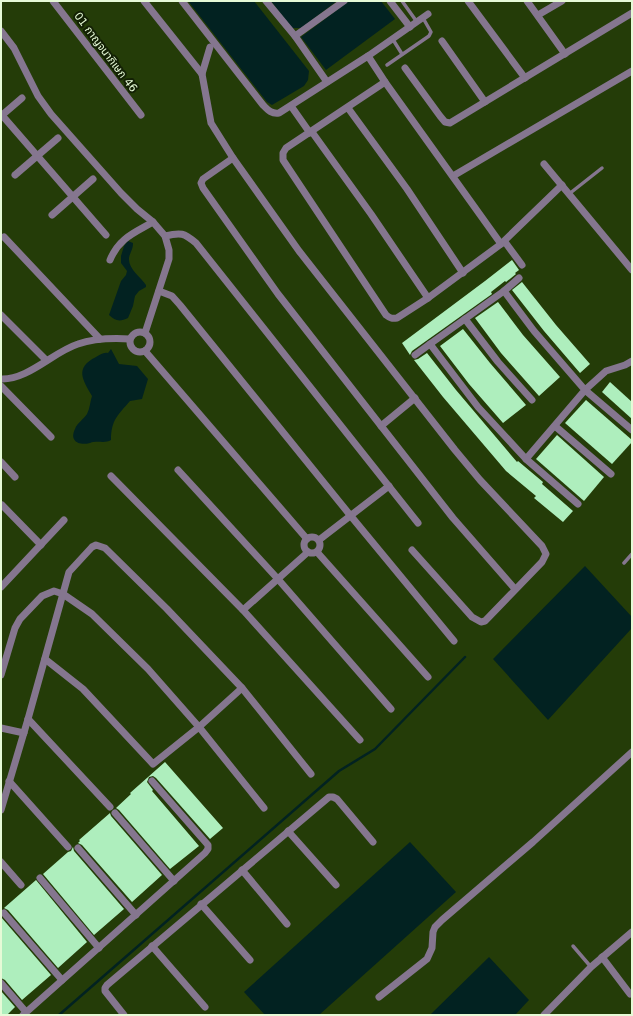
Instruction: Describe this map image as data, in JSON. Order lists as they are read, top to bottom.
{
  "streets": {
    "street": ["01 กาญจนาภิเษก 46"]
  }
}
